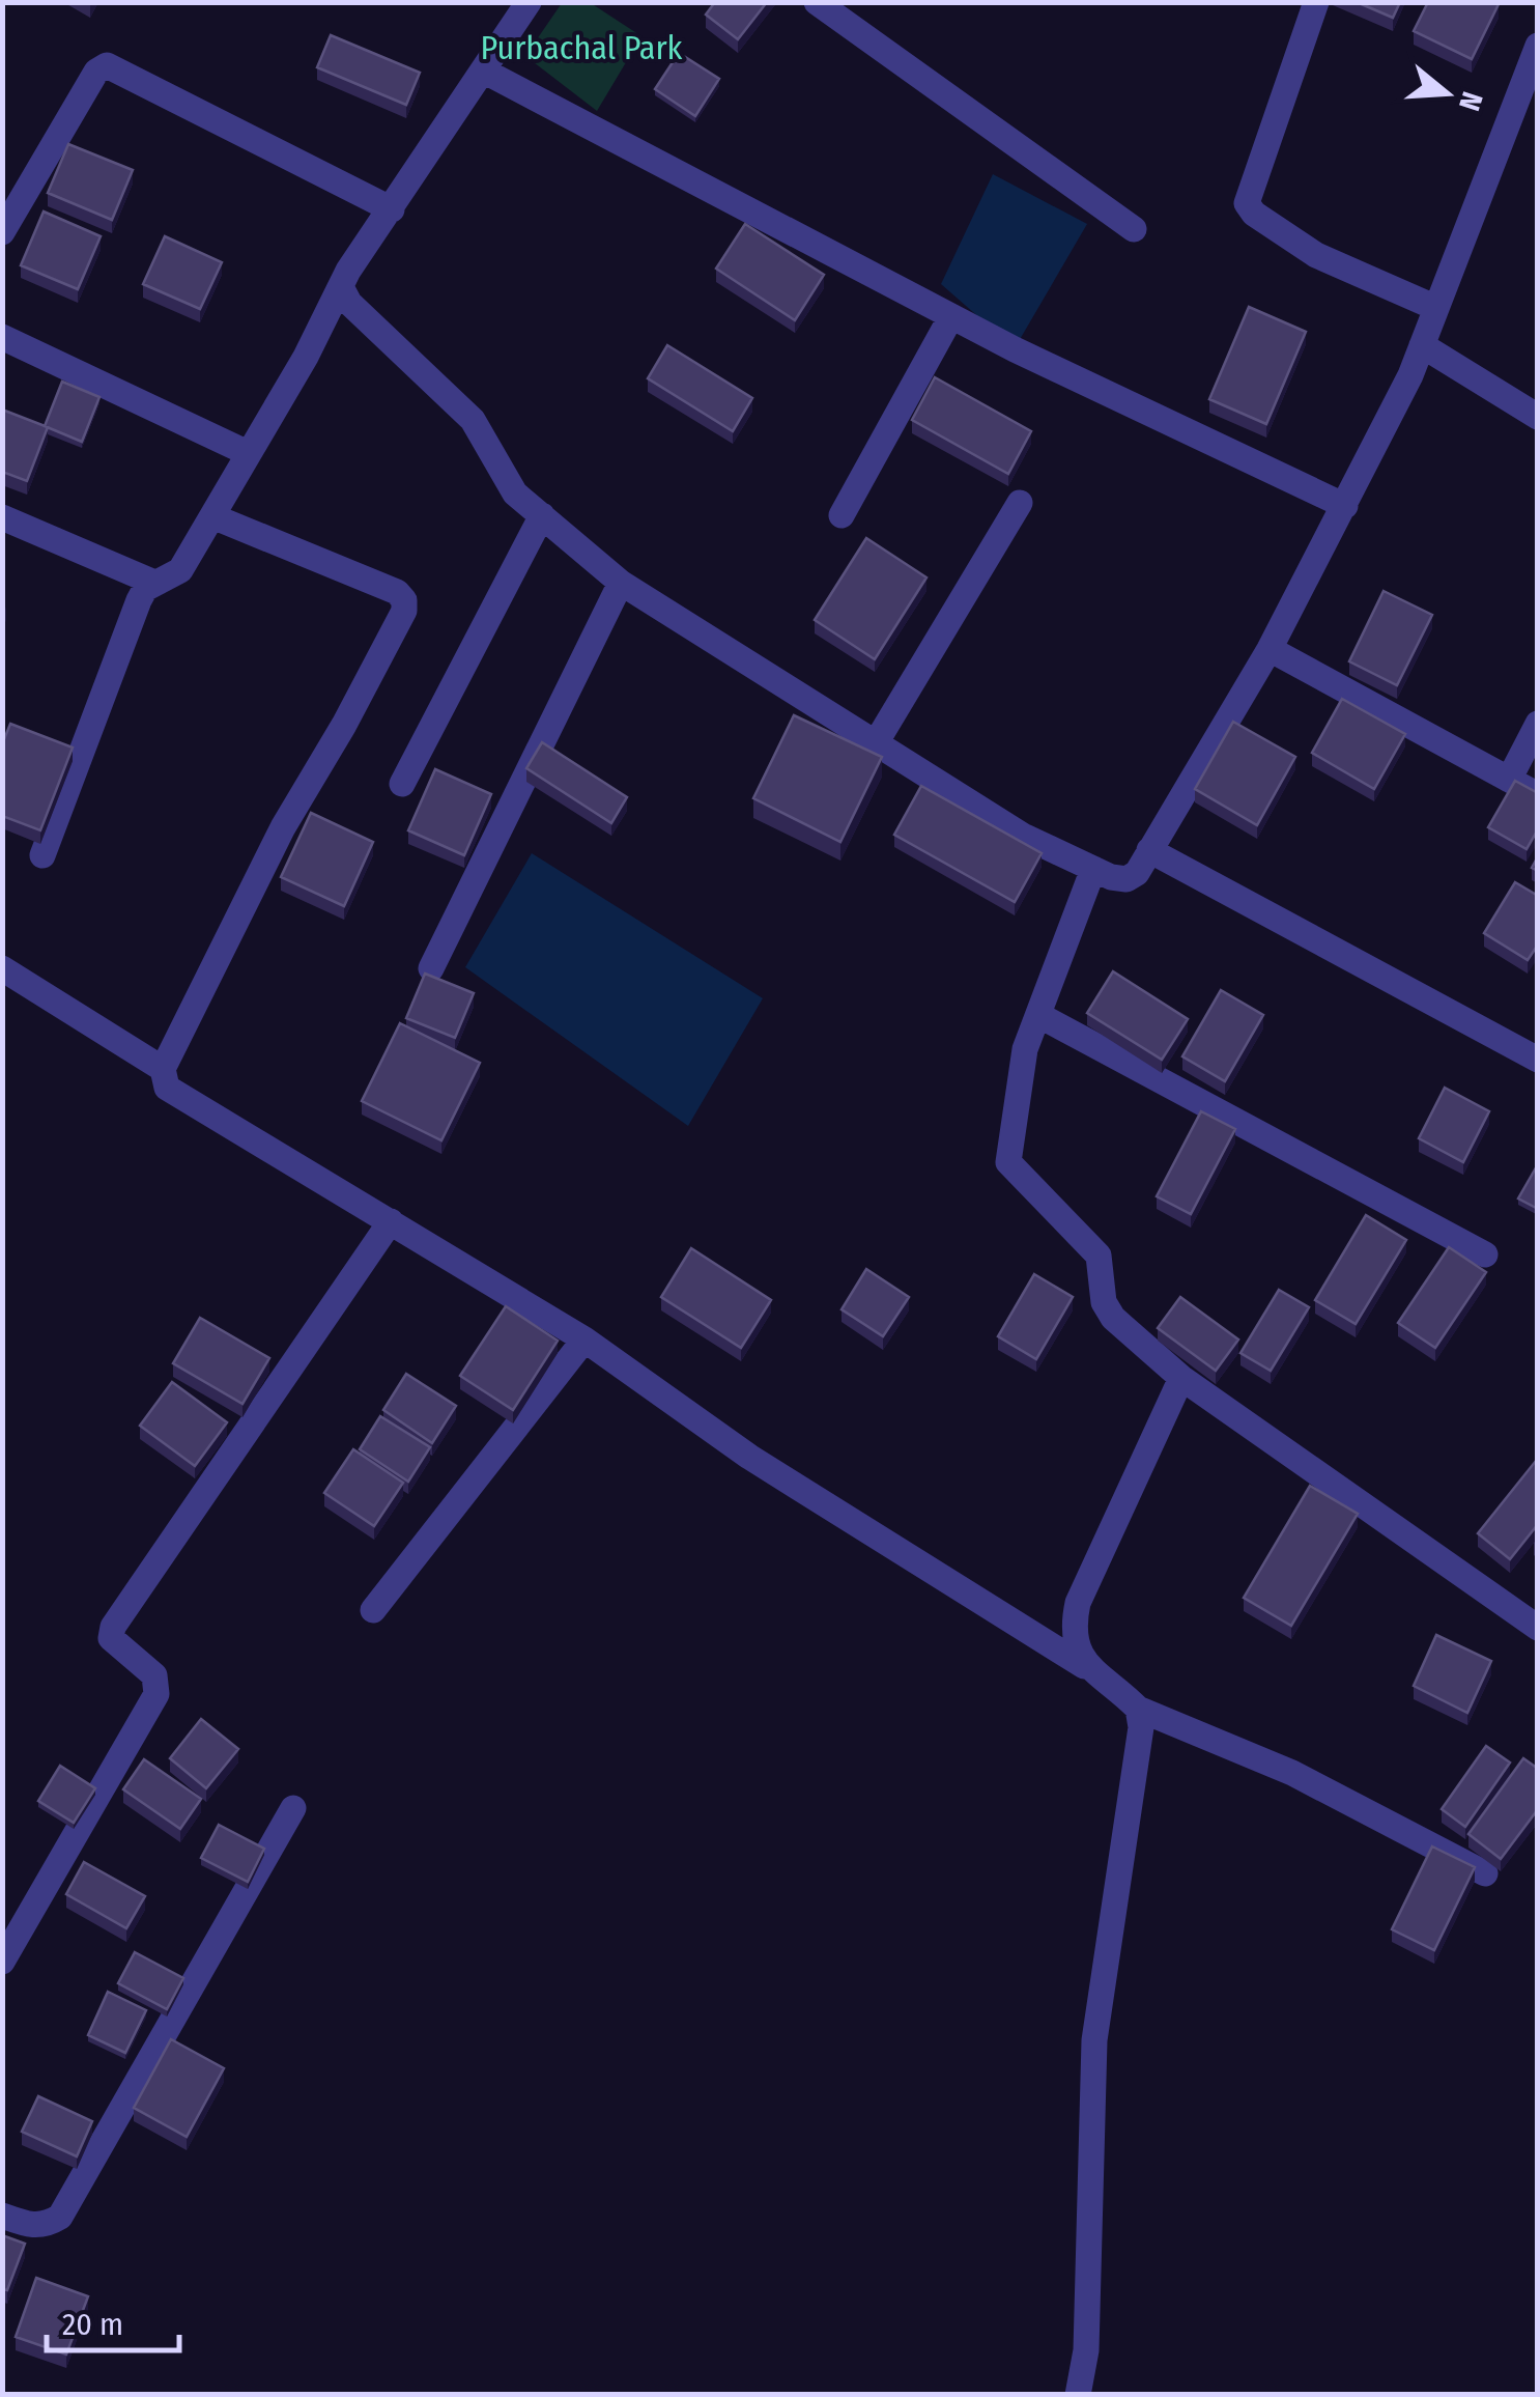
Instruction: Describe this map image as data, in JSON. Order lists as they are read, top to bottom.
{
  "parks": ["Purbachal Park"],
  "scale_bar": "20 m",
  "north": "right"
}
